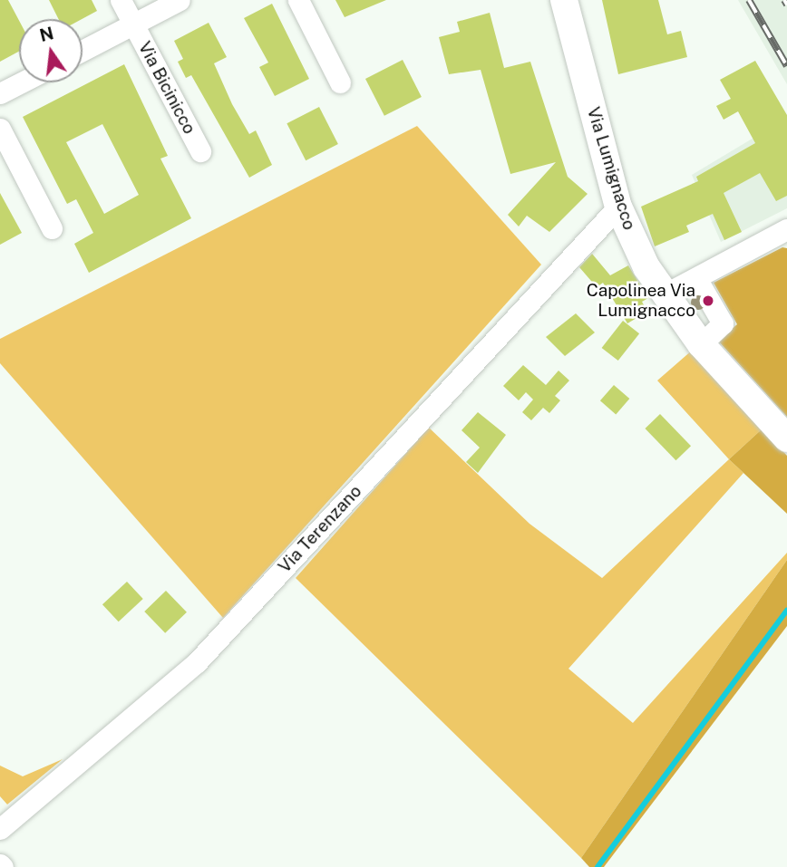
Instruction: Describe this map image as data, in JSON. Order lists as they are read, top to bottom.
{
  "streets": {
    "main road": ["Via Lumignacco"],
    "street": ["Via Bicinicco", "Via Terenzano"]
  },
  "crossings": [
    ["Via Lumignacco", "Via Terenzano"]
  ],
  "places": ["Capolinea Via Lumignacco"],
  "north": "top"
}
